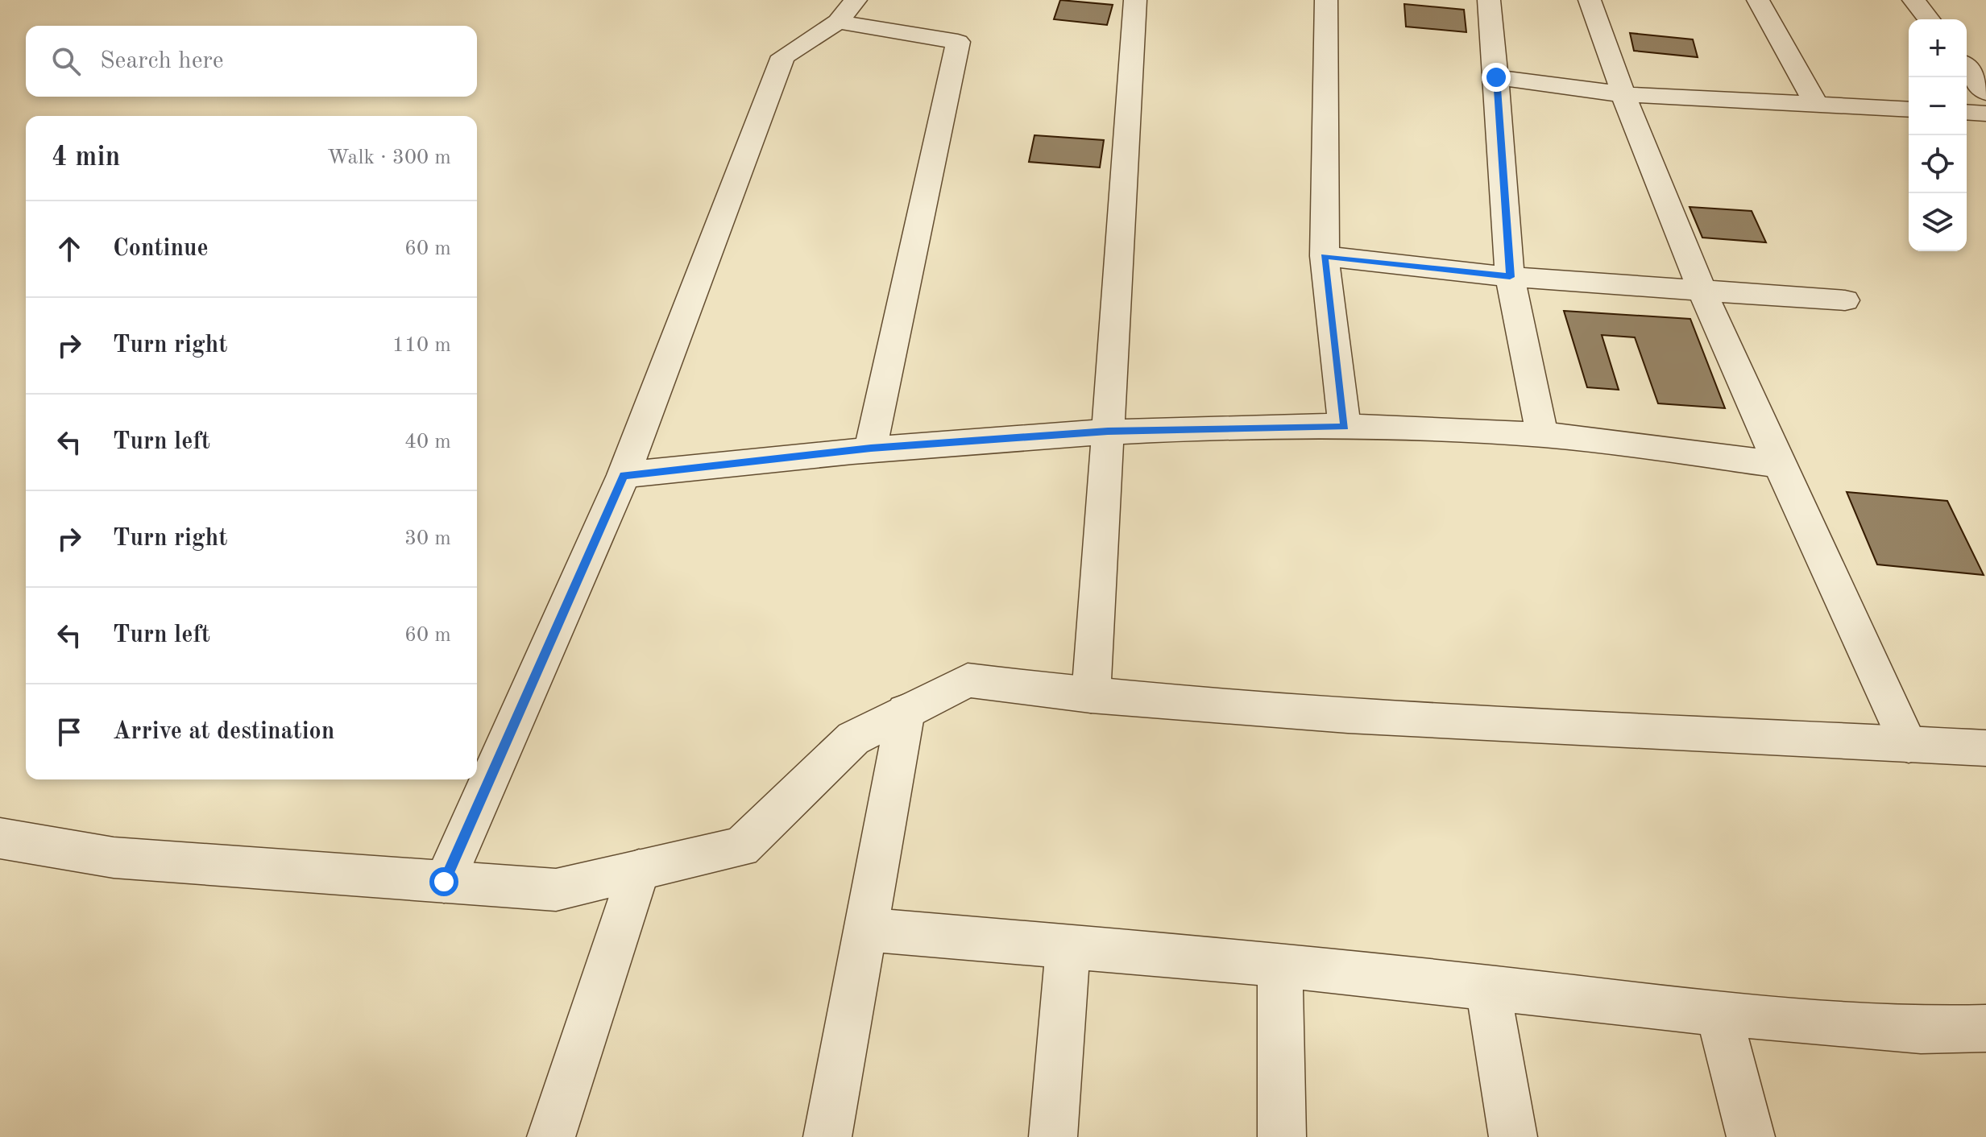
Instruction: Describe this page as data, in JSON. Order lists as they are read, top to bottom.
{
  "page": {
    "map_buttons": ["+", "−"],
    "search": "Search here",
    "heading": ["4 min", "Walk · 300 m"],
    "list": [
      ["Continue", "60 m"],
      ["Turn right", "110 m"],
      ["Turn left", "40 m"],
      ["Turn right", "30 m"],
      ["Turn left", "60 m"],
      "Arrive at destination"
    ]
  }
}
